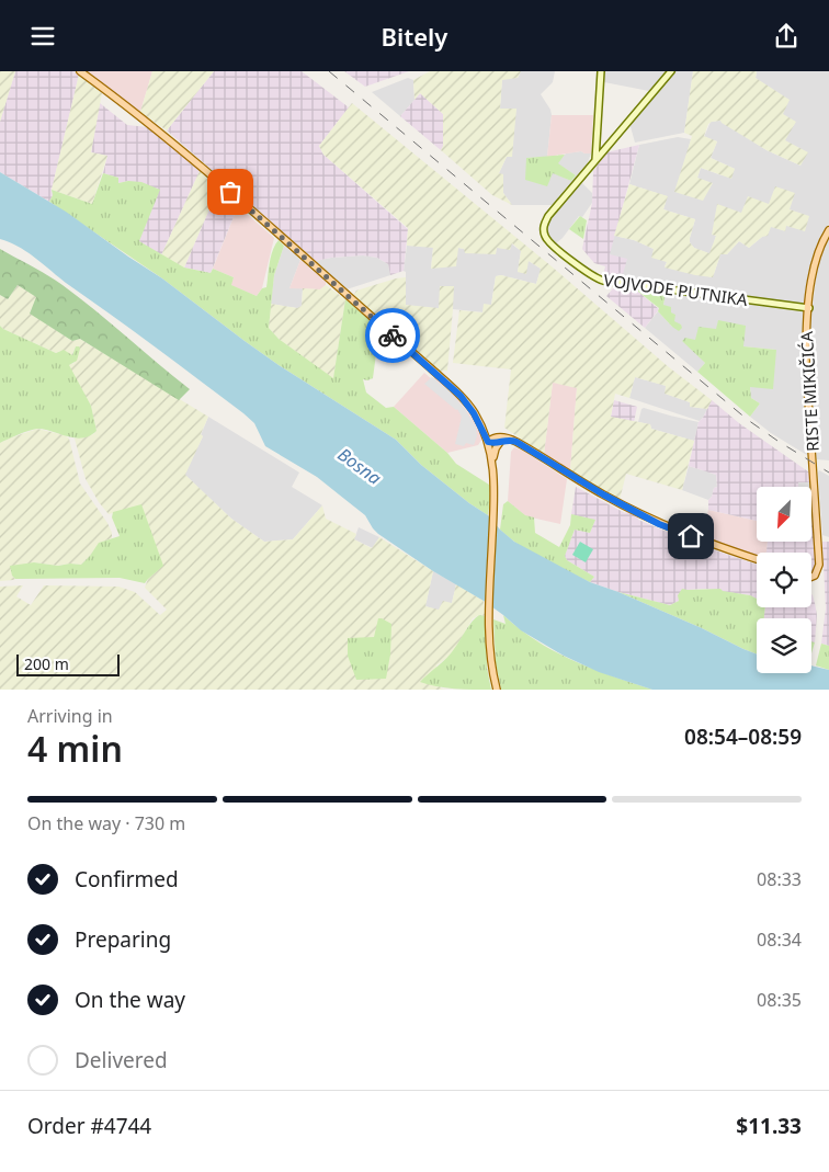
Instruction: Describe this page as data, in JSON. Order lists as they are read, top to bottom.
{
  "streets": {
    "main road": ["RISTE MIKIČIĆA"],
    "street": ["VOJVODE PUTNIKA"]
  },
  "crossings": [
    ["VOJVODE PUTNIKA", "RISTE MIKIČIĆA"]
  ],
  "water": ["Bosna"],
  "scale_bar": "200 m",
  "north": "bottom left",
  "page": {
    "header": "Bitely",
    "scale": "200 m",
    "heading": ["4 min", "Arriving in", "08:54–08:59"],
    "panel": ["Order #4744", "$11.33"],
    "bar": "On the way · 730 m",
    "list": [
      ["Confirmed", "08:33"],
      ["Preparing", "08:34"],
      ["On the way", "08:35"],
      "Delivered"
    ]
  }
}
